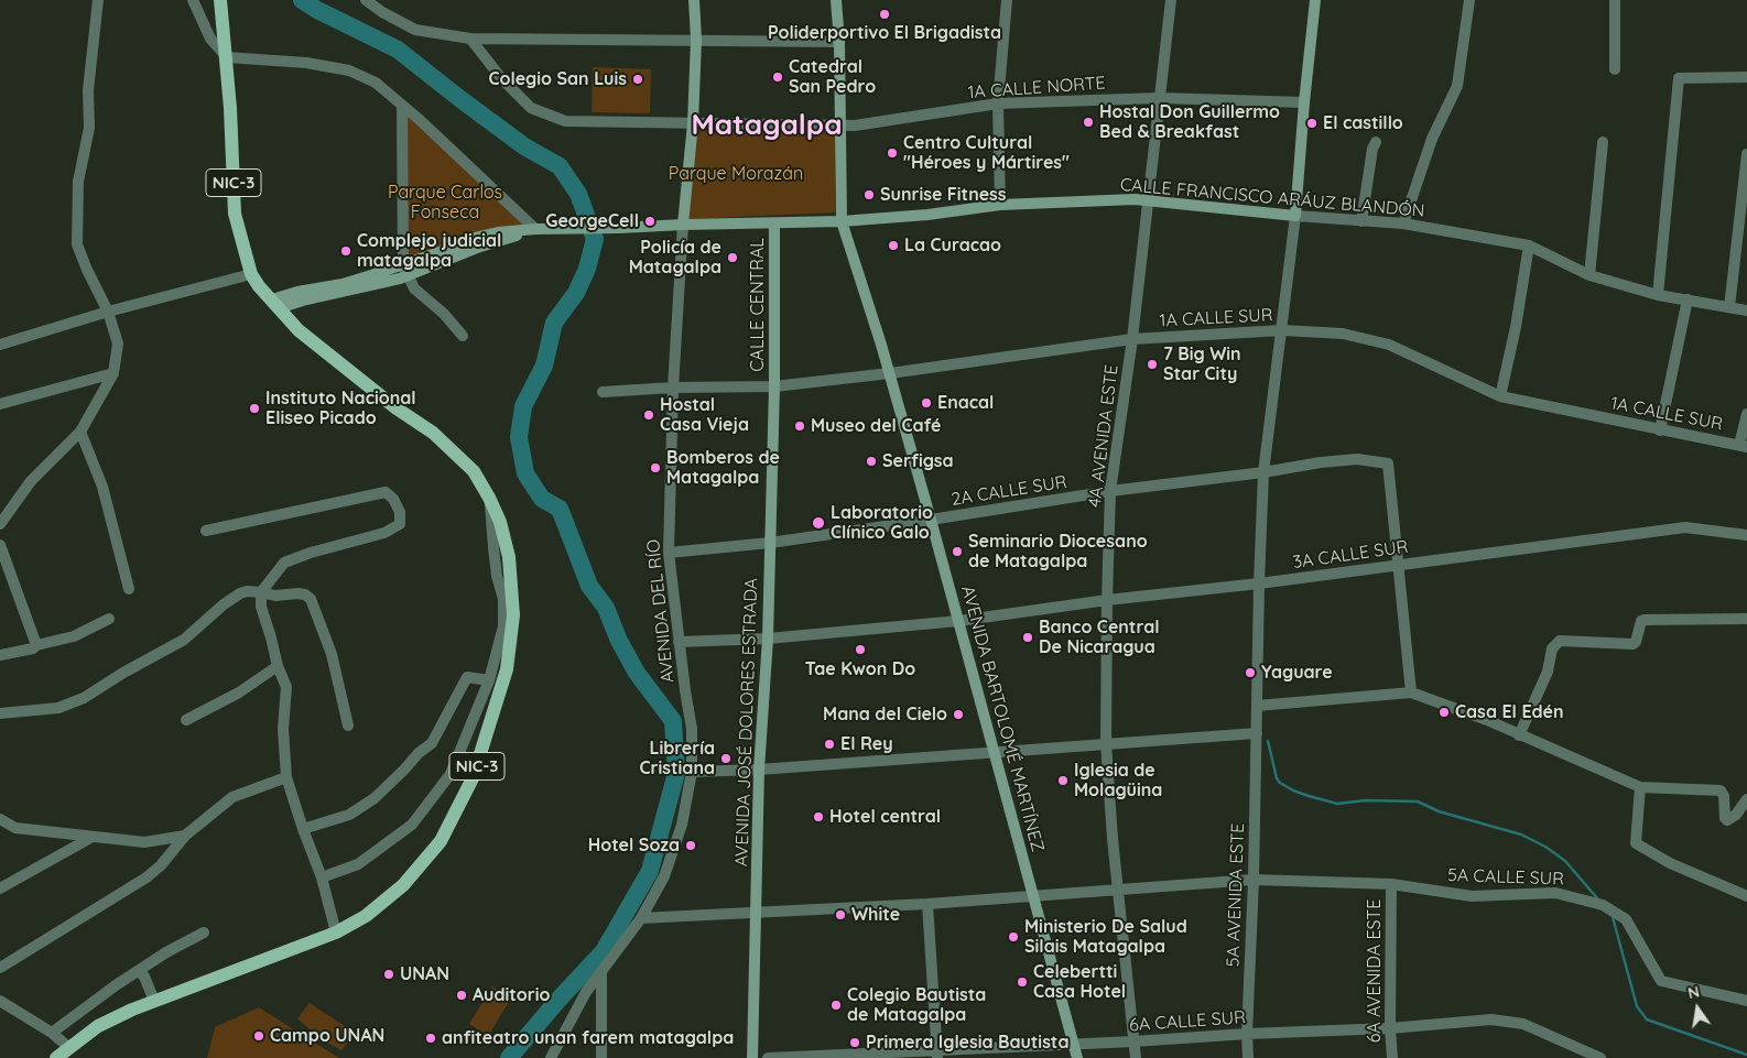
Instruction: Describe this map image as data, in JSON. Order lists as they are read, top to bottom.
{
  "streets": {
    "main road": ["NIC-3"],
    "street": [
      "1A CALLE NORTE",
      "CALLE FRANCISCO ARÁUZ BLANDÓN",
      "CALLE CENTRAL",
      "1A CALLE SUR",
      "4A AVENIDA ESTE",
      "2A CALLE SUR",
      "3A CALLE SUR",
      "AVENIDA DEL RÍO",
      "AVENIDA BARTOLOMÉ MARTÍNEZ",
      "AVENIDA JOSÉ DOLORES ESTRADA",
      "5A CALLE SUR",
      "5A AVENIDA ESTE",
      "6A AVENIDA ESTE",
      "6A CALLE SUR"
    ]
  },
  "crossings": [
    ["1A CALLE NORTE", "4A AVENIDA ESTE"],
    ["1A CALLE NORTE", "AVENIDA BARTOLOMÉ MARTÍNEZ"],
    ["CALLE FRANCISCO ARÁUZ BLANDÓN", "CALLE CENTRAL"],
    ["CALLE FRANCISCO ARÁUZ BLANDÓN", "4A AVENIDA ESTE"],
    ["CALLE FRANCISCO ARÁUZ BLANDÓN", "AVENIDA DEL RÍO"],
    ["CALLE FRANCISCO ARÁUZ BLANDÓN", "AVENIDA BARTOLOMÉ MARTÍNEZ"],
    ["CALLE FRANCISCO ARÁUZ BLANDÓN", "5A AVENIDA ESTE"],
    ["CALLE CENTRAL", "1A CALLE SUR"],
    ["CALLE CENTRAL", "AVENIDA JOSÉ DOLORES ESTRADA"],
    ["1A CALLE SUR", "4A AVENIDA ESTE"],
    ["1A CALLE SUR", "AVENIDA DEL RÍO"],
    ["1A CALLE SUR", "AVENIDA BARTOLOMÉ MARTÍNEZ"],
    ["1A CALLE SUR", "AVENIDA JOSÉ DOLORES ESTRADA"],
    ["1A CALLE SUR", "5A AVENIDA ESTE"],
    ["4A AVENIDA ESTE", "2A CALLE SUR"],
    ["4A AVENIDA ESTE", "3A CALLE SUR"],
    ["4A AVENIDA ESTE", "5A CALLE SUR"],
    ["4A AVENIDA ESTE", "6A CALLE SUR"],
    ["2A CALLE SUR", "3A CALLE SUR"],
    ["2A CALLE SUR", "AVENIDA DEL RÍO"],
    ["2A CALLE SUR", "AVENIDA BARTOLOMÉ MARTÍNEZ"],
    ["2A CALLE SUR", "AVENIDA JOSÉ DOLORES ESTRADA"],
    ["2A CALLE SUR", "5A AVENIDA ESTE"],
    ["3A CALLE SUR", "AVENIDA DEL RÍO"],
    ["3A CALLE SUR", "AVENIDA BARTOLOMÉ MARTÍNEZ"],
    ["3A CALLE SUR", "AVENIDA JOSÉ DOLORES ESTRADA"],
    ["3A CALLE SUR", "5A AVENIDA ESTE"],
    ["AVENIDA DEL RÍO", "5A CALLE SUR"],
    ["AVENIDA BARTOLOMÉ MARTÍNEZ", "5A CALLE SUR"],
    ["AVENIDA BARTOLOMÉ MARTÍNEZ", "6A CALLE SUR"],
    ["AVENIDA JOSÉ DOLORES ESTRADA", "5A CALLE SUR"],
    ["5A CALLE SUR", "5A AVENIDA ESTE"],
    ["5A CALLE SUR", "6A AVENIDA ESTE"],
    ["5A AVENIDA ESTE", "6A CALLE SUR"],
    ["6A AVENIDA ESTE", "6A CALLE SUR"]
  ],
  "districts": ["Matagalpa"],
  "parks": ["Parque Morazán", "Parque Carlos Fonseca"],
  "places": [
    "Poliderportivo El Brigadista",
    "Catedral San Pedro",
    "Colegio San Luis",
    "Hostal Don Guillermo Bed & Breakfast",
    "El castillo",
    "Centro Cultural \"Héroes y Mártires\"",
    "Sunrise Fitness",
    "GeorgeCell",
    "La Curacao",
    "Complejo judicial matagalpa",
    "Policía de Matagalpa",
    "7 Big Win Star City",
    "Enacal",
    "Instituto Nacional Eliseo Picado",
    "Hostal Casa Vieja",
    "Museo del Café",
    "Serfigsa",
    "Bomberos de Matagalpa",
    "Laboratorio Clínico Galo",
    "Seminario Diocesano de Matagalpa",
    "Banco Central De Nicaragua",
    "Tae Kwon Do",
    "Yaguare",
    "Casa El Edén",
    "Mana del Cielo",
    "El Rey",
    "Librería Cristiana",
    "Iglesia de Molagüina",
    "Hotel central",
    "Hotel Soza",
    "White",
    "Ministerio De Salud Silais Matagalpa",
    "UNAN",
    "Celebertti Casa Hotel",
    "Auditorio",
    "Colegio Bautista de Matagalpa",
    "Campo UNAN",
    "anfiteatro unan farem matagalpa",
    "Primera Iglesia Bautista"
  ],
  "north": "top"
}
